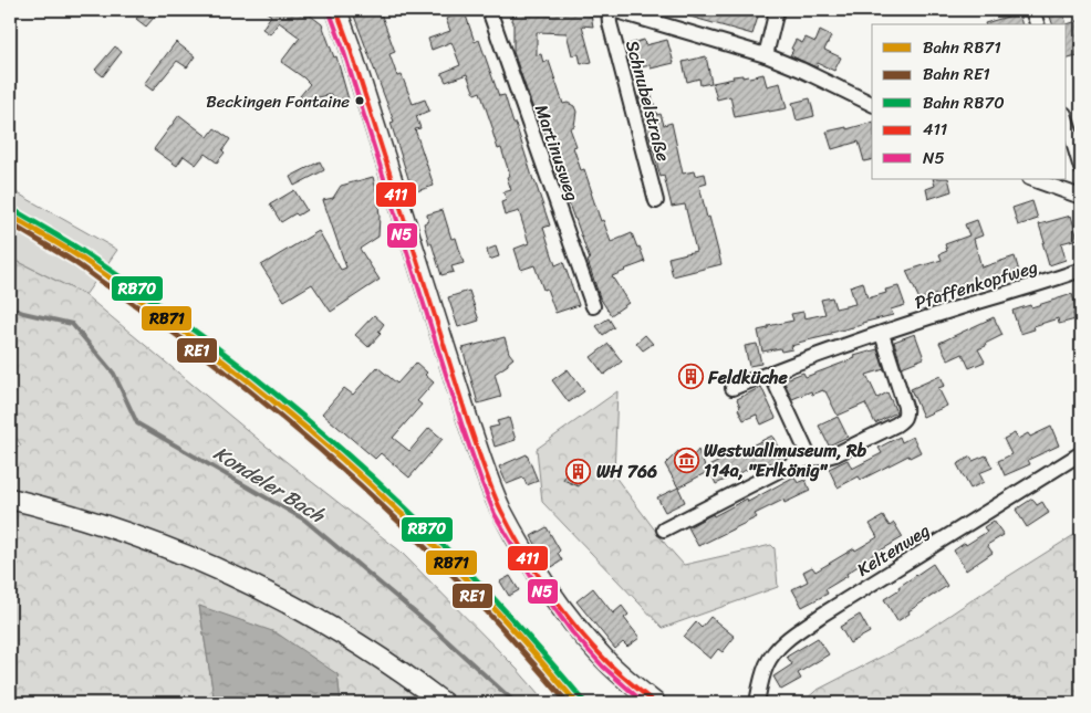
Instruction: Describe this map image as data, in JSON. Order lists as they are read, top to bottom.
{
  "streets": {
    "street": [
      "Schnubelstraße",
      "Martinusweg",
      "Pfaffenkopfweg",
      "Keltenweg"
    ]
  },
  "water": ["Kondeler Bach"],
  "places": {
    "other": ["Beckingen Fontaine"],
    "building": ["Feldküche", "WH 766"],
    "museum": ["Westwallmuseum, Rb 114a, \"Erlkönig\""]
  },
  "lines": [
    "transit line 411",
    "transit line N5",
    "rail line RB70",
    "rail line RB71",
    "rail line RE1"
  ],
  "legend": [
    "Bahn RB71",
    "Bahn RE1",
    "Bahn RB70",
    "411",
    "N5"
  ]
}
